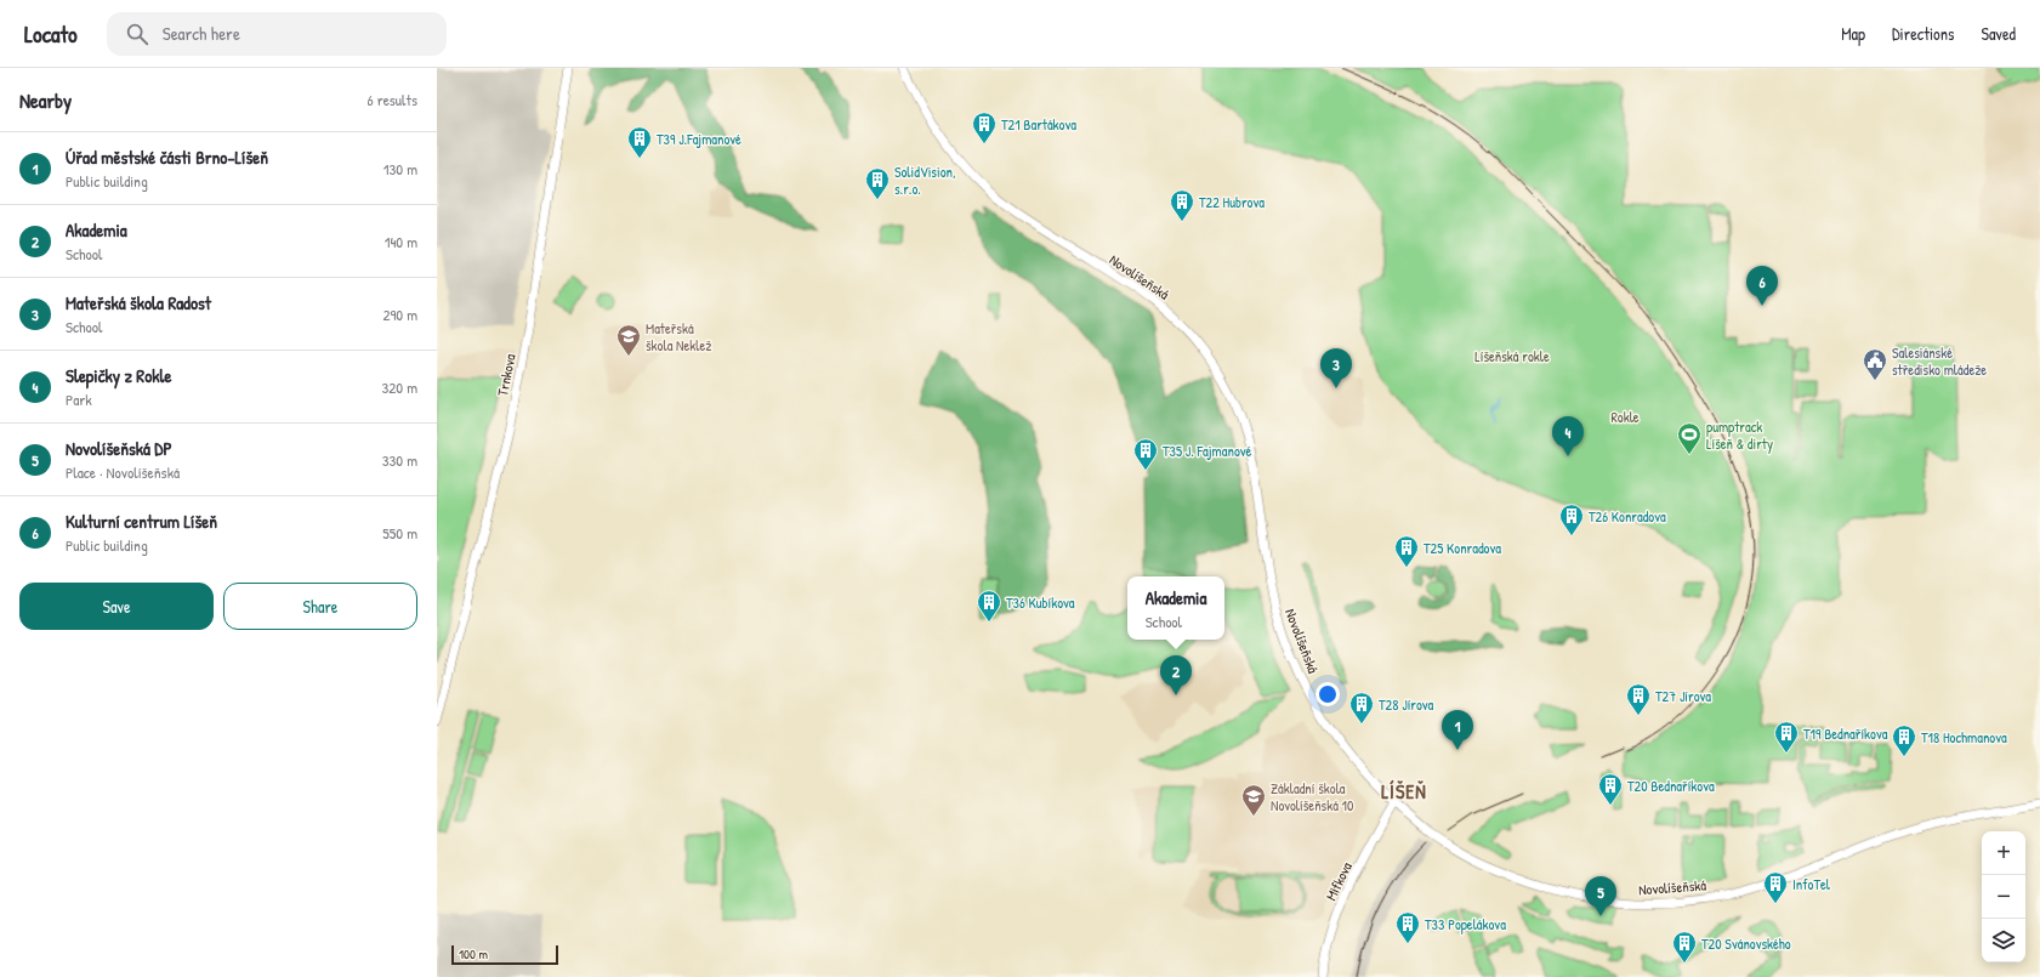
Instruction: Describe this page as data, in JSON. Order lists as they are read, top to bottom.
{
  "streets": {
    "street": ["Novolíšeňská", "Trnkova", "Mifkova"]
  },
  "crossings": [
    ["Novolíšeňská", "Mifkova"]
  ],
  "districts": ["LÍŠEŇ"],
  "parks": ["Líšeňská rokle", "Rokle"],
  "places": {
    "building": [
      "T21 Bartákova",
      "T39 J.Fajmanové",
      "SolidVision, s.r.o.",
      "T22 Hubrova",
      "T35 J. Fajmanové",
      "T26 Konradova",
      "T25 Konradova",
      "T36 Kubíkova",
      "T27 Jírova",
      "T28 Jírova",
      "T19 Bednaříkova",
      "T18 Hochmanova",
      "T20 Bednaříkova",
      "InfoTel",
      "T33 Popelákova",
      "T20 Svánovského"
    ],
    "school or university": ["Mateřská škola Neklež", "Základní škola Novolíšeňská 10"],
    "public building": ["Salesiánské středisko mládeže"],
    "sports": ["pumptrack Líšeň & dirty"]
  },
  "scale_bar": "100 m",
  "page": {
    "header": "Locato",
    "search": "Search here",
    "nav": ["Map", "Directions", "Saved"],
    "heading": ["Nearby", "6 results"],
    "list": [
      {
        "mark": "1",
        "name": "Úřad městské části Brno-Líšeň",
        "note": "Public building",
        "value": "130 m"
      },
      {
        "mark": "2",
        "name": "Akademia",
        "note": "School",
        "value": "140 m"
      },
      {
        "mark": "3",
        "name": "Mateřská škola Radost",
        "note": "School",
        "value": "290 m"
      },
      {
        "mark": "4",
        "name": "Slepičky z Rokle",
        "note": "Park",
        "value": "320 m"
      },
      {
        "mark": "5",
        "name": "Novolíšeňská DP",
        "note": "Place · Novolíšeňská",
        "value": "330 m"
      },
      {
        "mark": "6",
        "name": "Kulturní centrum Líšeň",
        "note": "Public building",
        "value": "550 m"
      }
    ],
    "pins": [
      "6",
      "3",
      "4",
      "2",
      "1",
      "5"
    ],
    "buttons": ["Save", "Share"],
    "popup": ["Akademia", "School"],
    "map_buttons": ["+", "−"],
    "scale": "100 m"
  }
}
